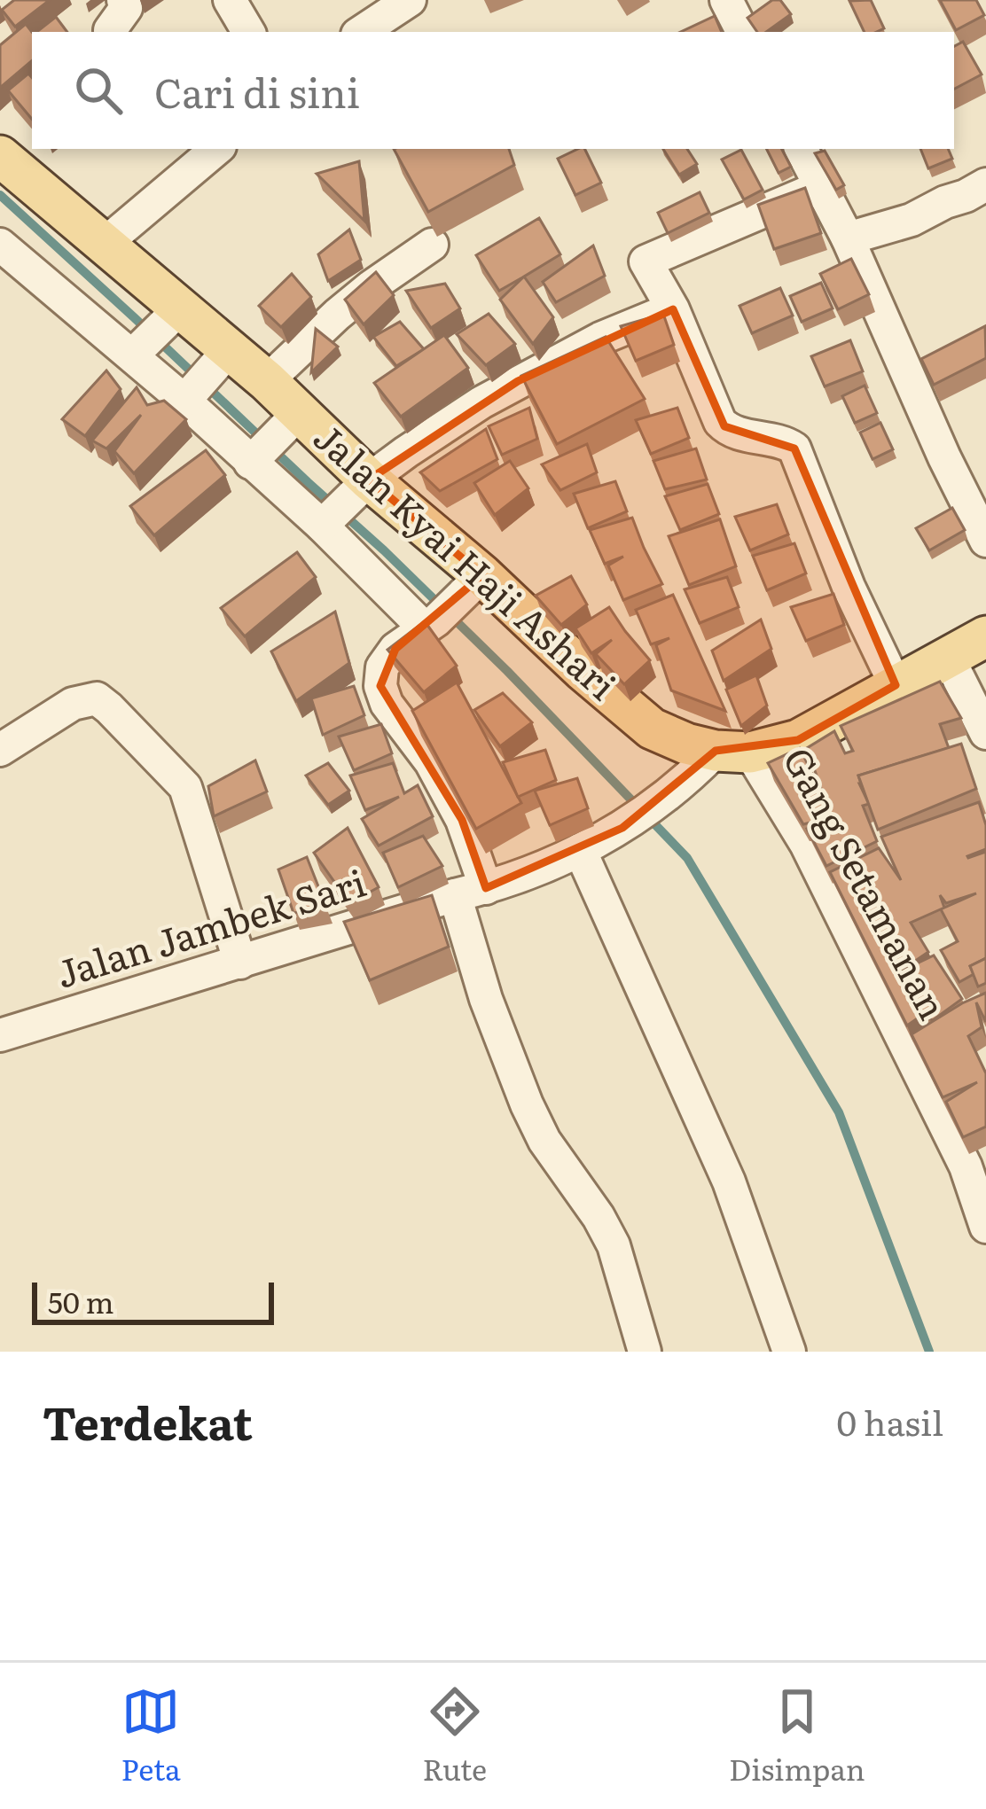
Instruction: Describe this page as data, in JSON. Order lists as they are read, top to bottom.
{
  "streets": {
    "main road": ["Jalan Kyai Haji Ashari"],
    "street": ["Gang Setamanan", "Jalan Jambek Sari"]
  },
  "crossings": [
    ["Jalan Kyai Haji Ashari", "Gang Setamanan"],
    ["Jalan Kyai Haji Ashari", "Jalan Jambek Sari"],
    ["Gang Setamanan", "Jalan Jambek Sari"]
  ],
  "scale_bar": "50 m",
  "page": {
    "search": "Cari di sini",
    "scale": "50 m",
    "heading": ["Terdekat", "0 hasil"],
    "nav": ["Peta", "Rute", "Disimpan"]
  }
}
